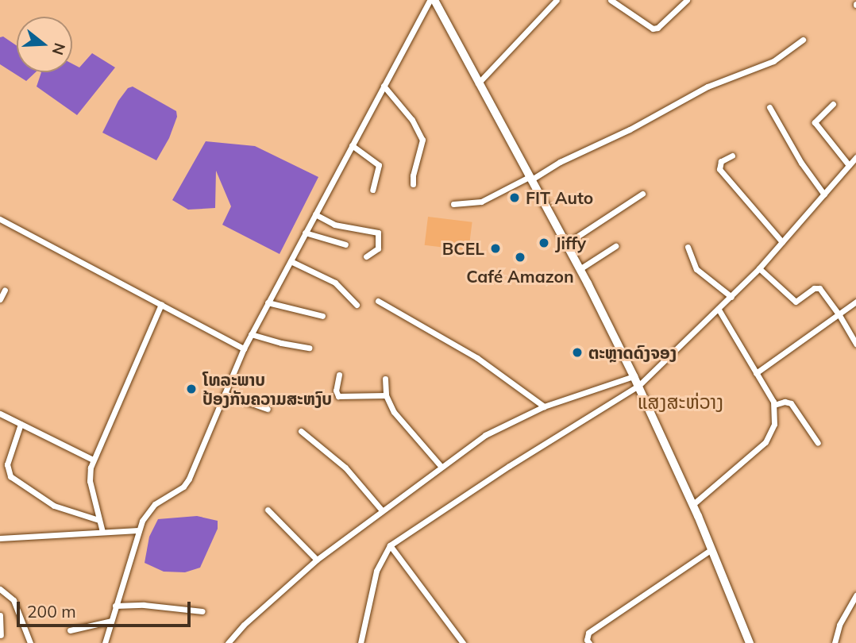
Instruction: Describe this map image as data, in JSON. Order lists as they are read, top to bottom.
{
  "districts": ["ແສງສະຫ່ວາງ"],
  "places": [
    "FIT Auto",
    "Jiffy",
    "BCEL",
    "Café Amazon",
    "ຕະຫຼາດດົງຈອງ",
    "ໂທລະພາບ ປ້ອງກັນຄວາມສະຫງົບ"
  ],
  "scale_bar": "200 m",
  "north": "right"
}
